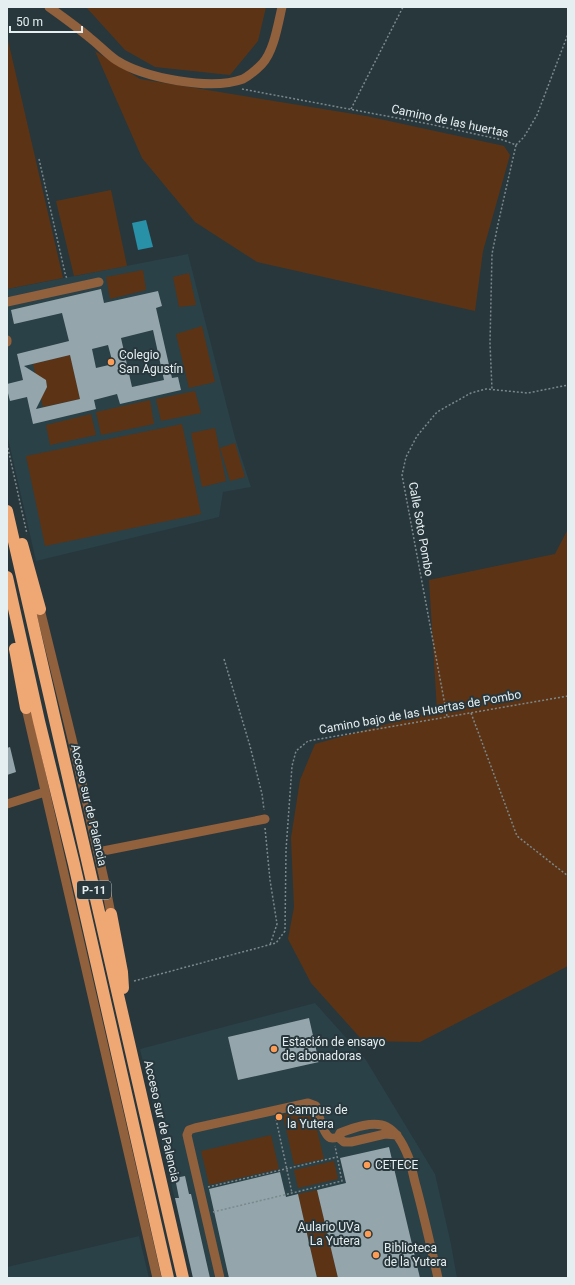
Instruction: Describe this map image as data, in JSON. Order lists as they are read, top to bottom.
{
  "streets": {
    "highway": ["Acceso sur de Palencia", "P-11"],
    "path": ["Camino de las huertas", "Calle Soto Pombo", "Camino bajo de las Huertas de Pombo"]
  },
  "crossings": [
    ["Camino de las huertas", "Calle Soto Pombo"],
    ["Calle Soto Pombo", "Camino bajo de las Huertas de Pombo"]
  ],
  "places": [
    "Colegio San Agustín",
    "Estación de ensayo de abonadoras",
    "Campus de la Yutera",
    "CETECE",
    "Aulario UVa La Yutera",
    "Biblioteca de la Yutera"
  ],
  "scale_bar": "50 m"
}
